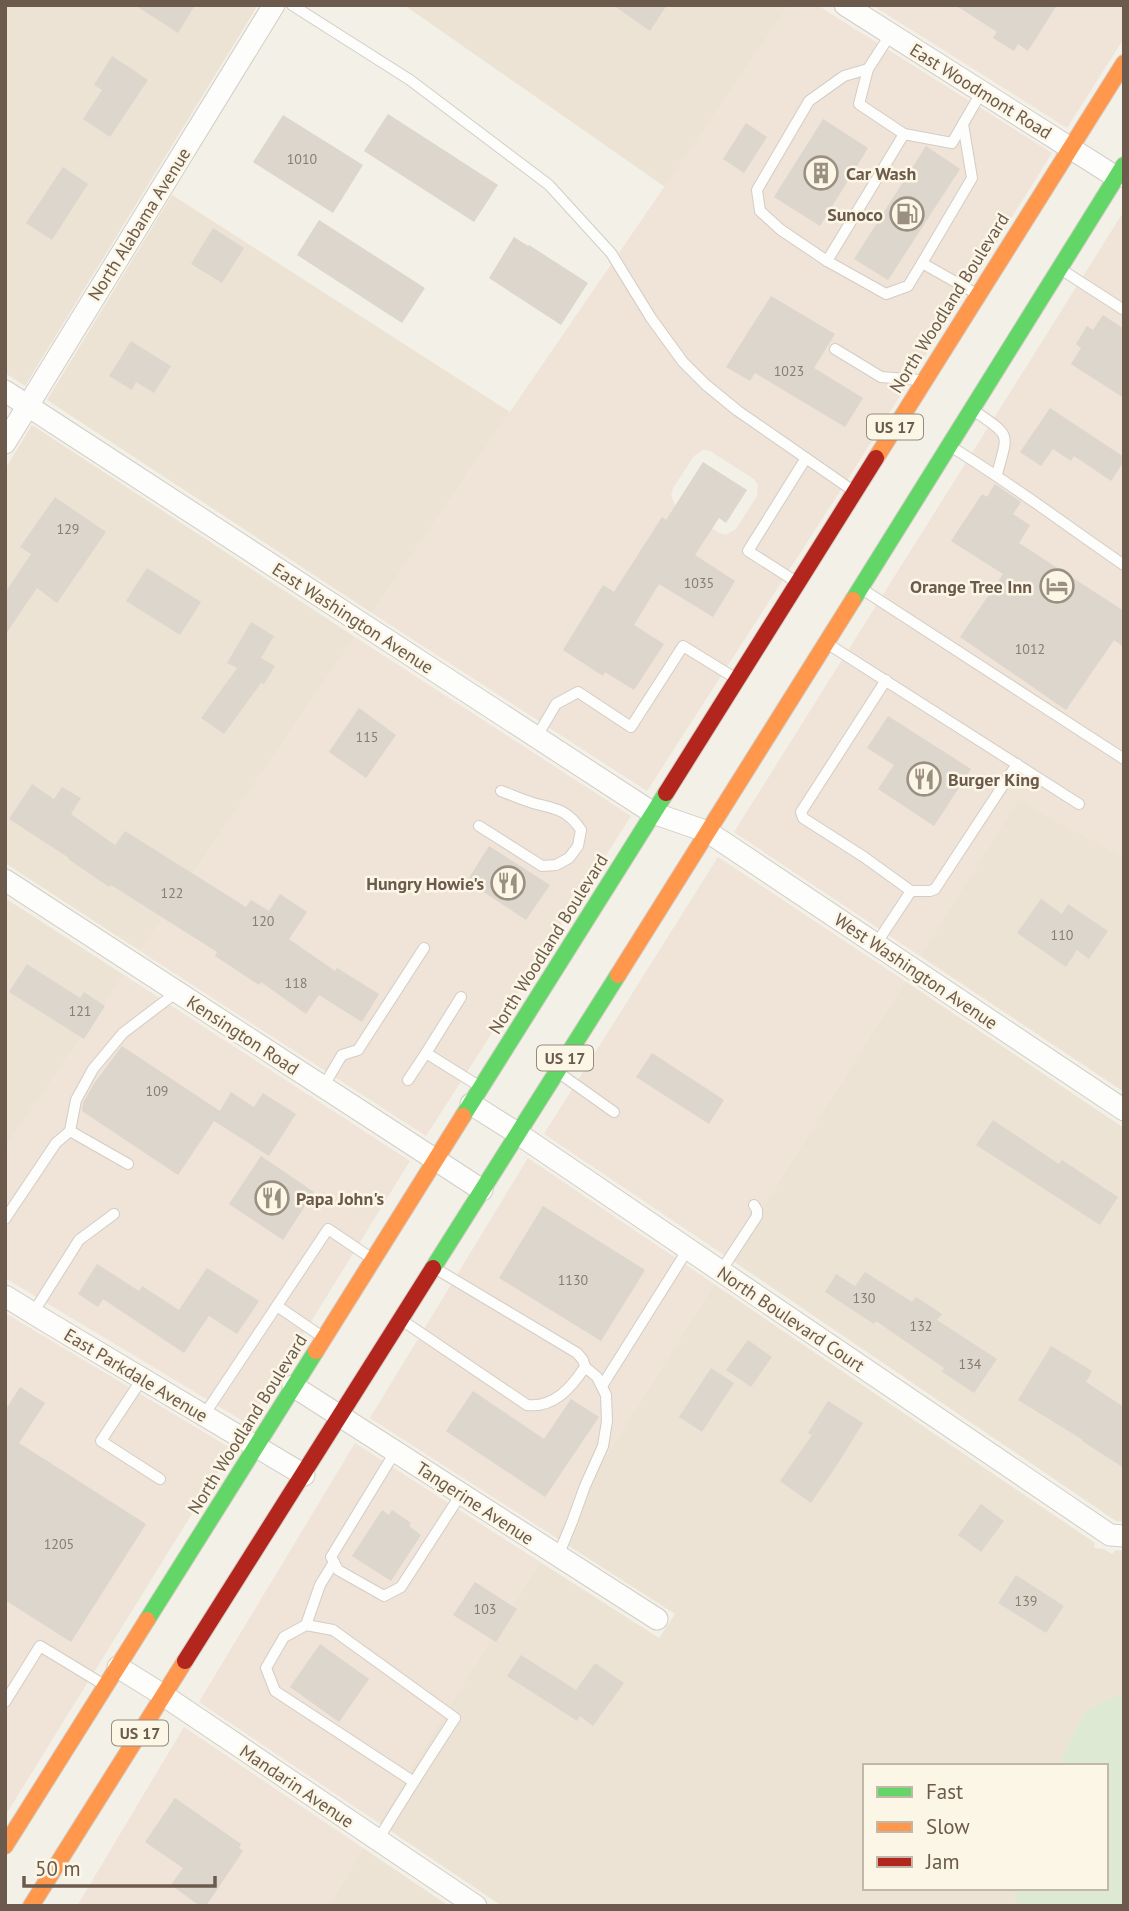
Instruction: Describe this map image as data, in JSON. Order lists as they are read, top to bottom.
{
  "streets": {
    "main road": ["North Woodland Boulevard", "US 17"],
    "street": [
      "East Woodmont Road",
      "North Alabama Avenue",
      "East Washington Avenue",
      "West Washington Avenue",
      "Kensington Road",
      "North Boulevard Court",
      "East Parkdale Avenue",
      "Tangerine Avenue",
      "Mandarin Avenue"
    ]
  },
  "crossings": [
    ["East Woodmont Road", "North Woodland Boulevard"],
    ["East Woodmont Road", "US 17"],
    ["North Alabama Avenue", "East Washington Avenue"],
    ["North Woodland Boulevard", "East Washington Avenue"],
    ["North Woodland Boulevard", "Kensington Road"],
    ["North Woodland Boulevard", "North Boulevard Court"],
    ["North Woodland Boulevard", "East Parkdale Avenue"],
    ["North Woodland Boulevard", "Tangerine Avenue"],
    ["North Woodland Boulevard", "Mandarin Avenue"],
    ["US 17", "East Washington Avenue"],
    ["US 17", "West Washington Avenue"],
    ["US 17", "Kensington Road"],
    ["US 17", "North Boulevard Court"],
    ["US 17", "East Parkdale Avenue"],
    ["US 17", "Tangerine Avenue"],
    ["US 17", "Mandarin Avenue"],
    ["East Washington Avenue", "West Washington Avenue"]
  ],
  "places": {
    "building": ["Car Wash"],
    "fuel station": ["Sunoco"],
    "hotel": ["Orange Tree Inn"],
    "restaurant": ["Burger King", "Hungry Howie's", "Papa John's"]
  },
  "house_numbers": [
    "1010",
    "1023",
    "129",
    "1035",
    "1012",
    "115",
    "122",
    "120",
    "110",
    "118",
    "121",
    "109",
    "1130",
    "130",
    "132",
    "134",
    "1205",
    "139",
    "103"
  ],
  "legend": ["Fast", "Slow", "Jam"],
  "scale_bar": "50 m"
}
